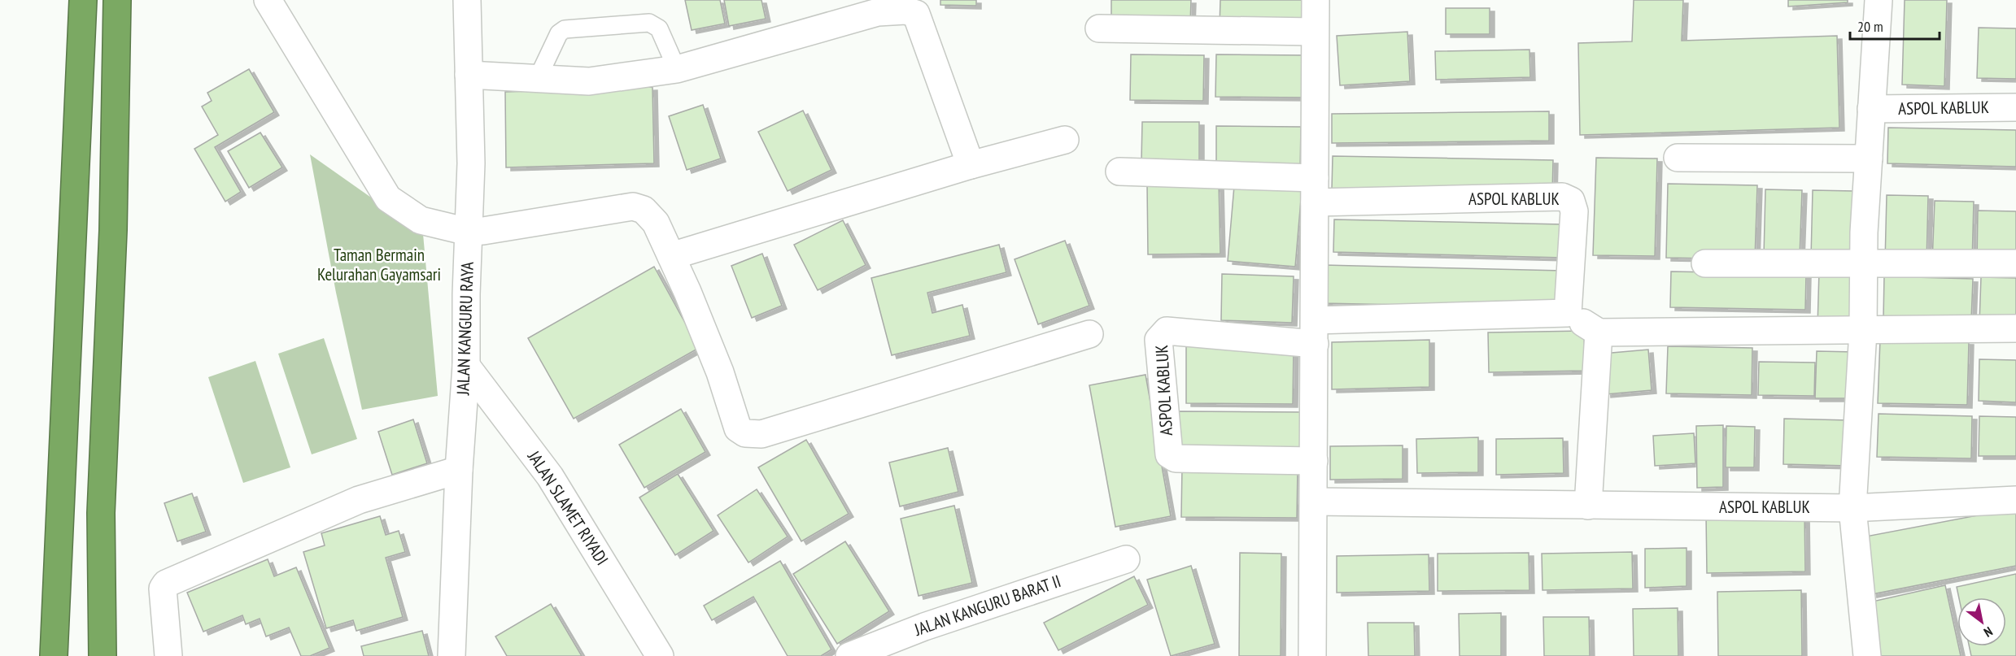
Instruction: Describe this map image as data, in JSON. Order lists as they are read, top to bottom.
{
  "streets": {
    "street": [
      "ASPOL KABLUK",
      "JALAN KANGURU RAYA",
      "JALAN SLAMET RIYADI",
      "JALAN KANGURU BARAT II"
    ]
  },
  "crossings": [
    ["JALAN KANGURU RAYA", "JALAN SLAMET RIYADI"]
  ],
  "parks": ["Taman Bermain Kelurahan Gayamsari"],
  "scale_bar": "20 m",
  "north": "bottom right"
}
